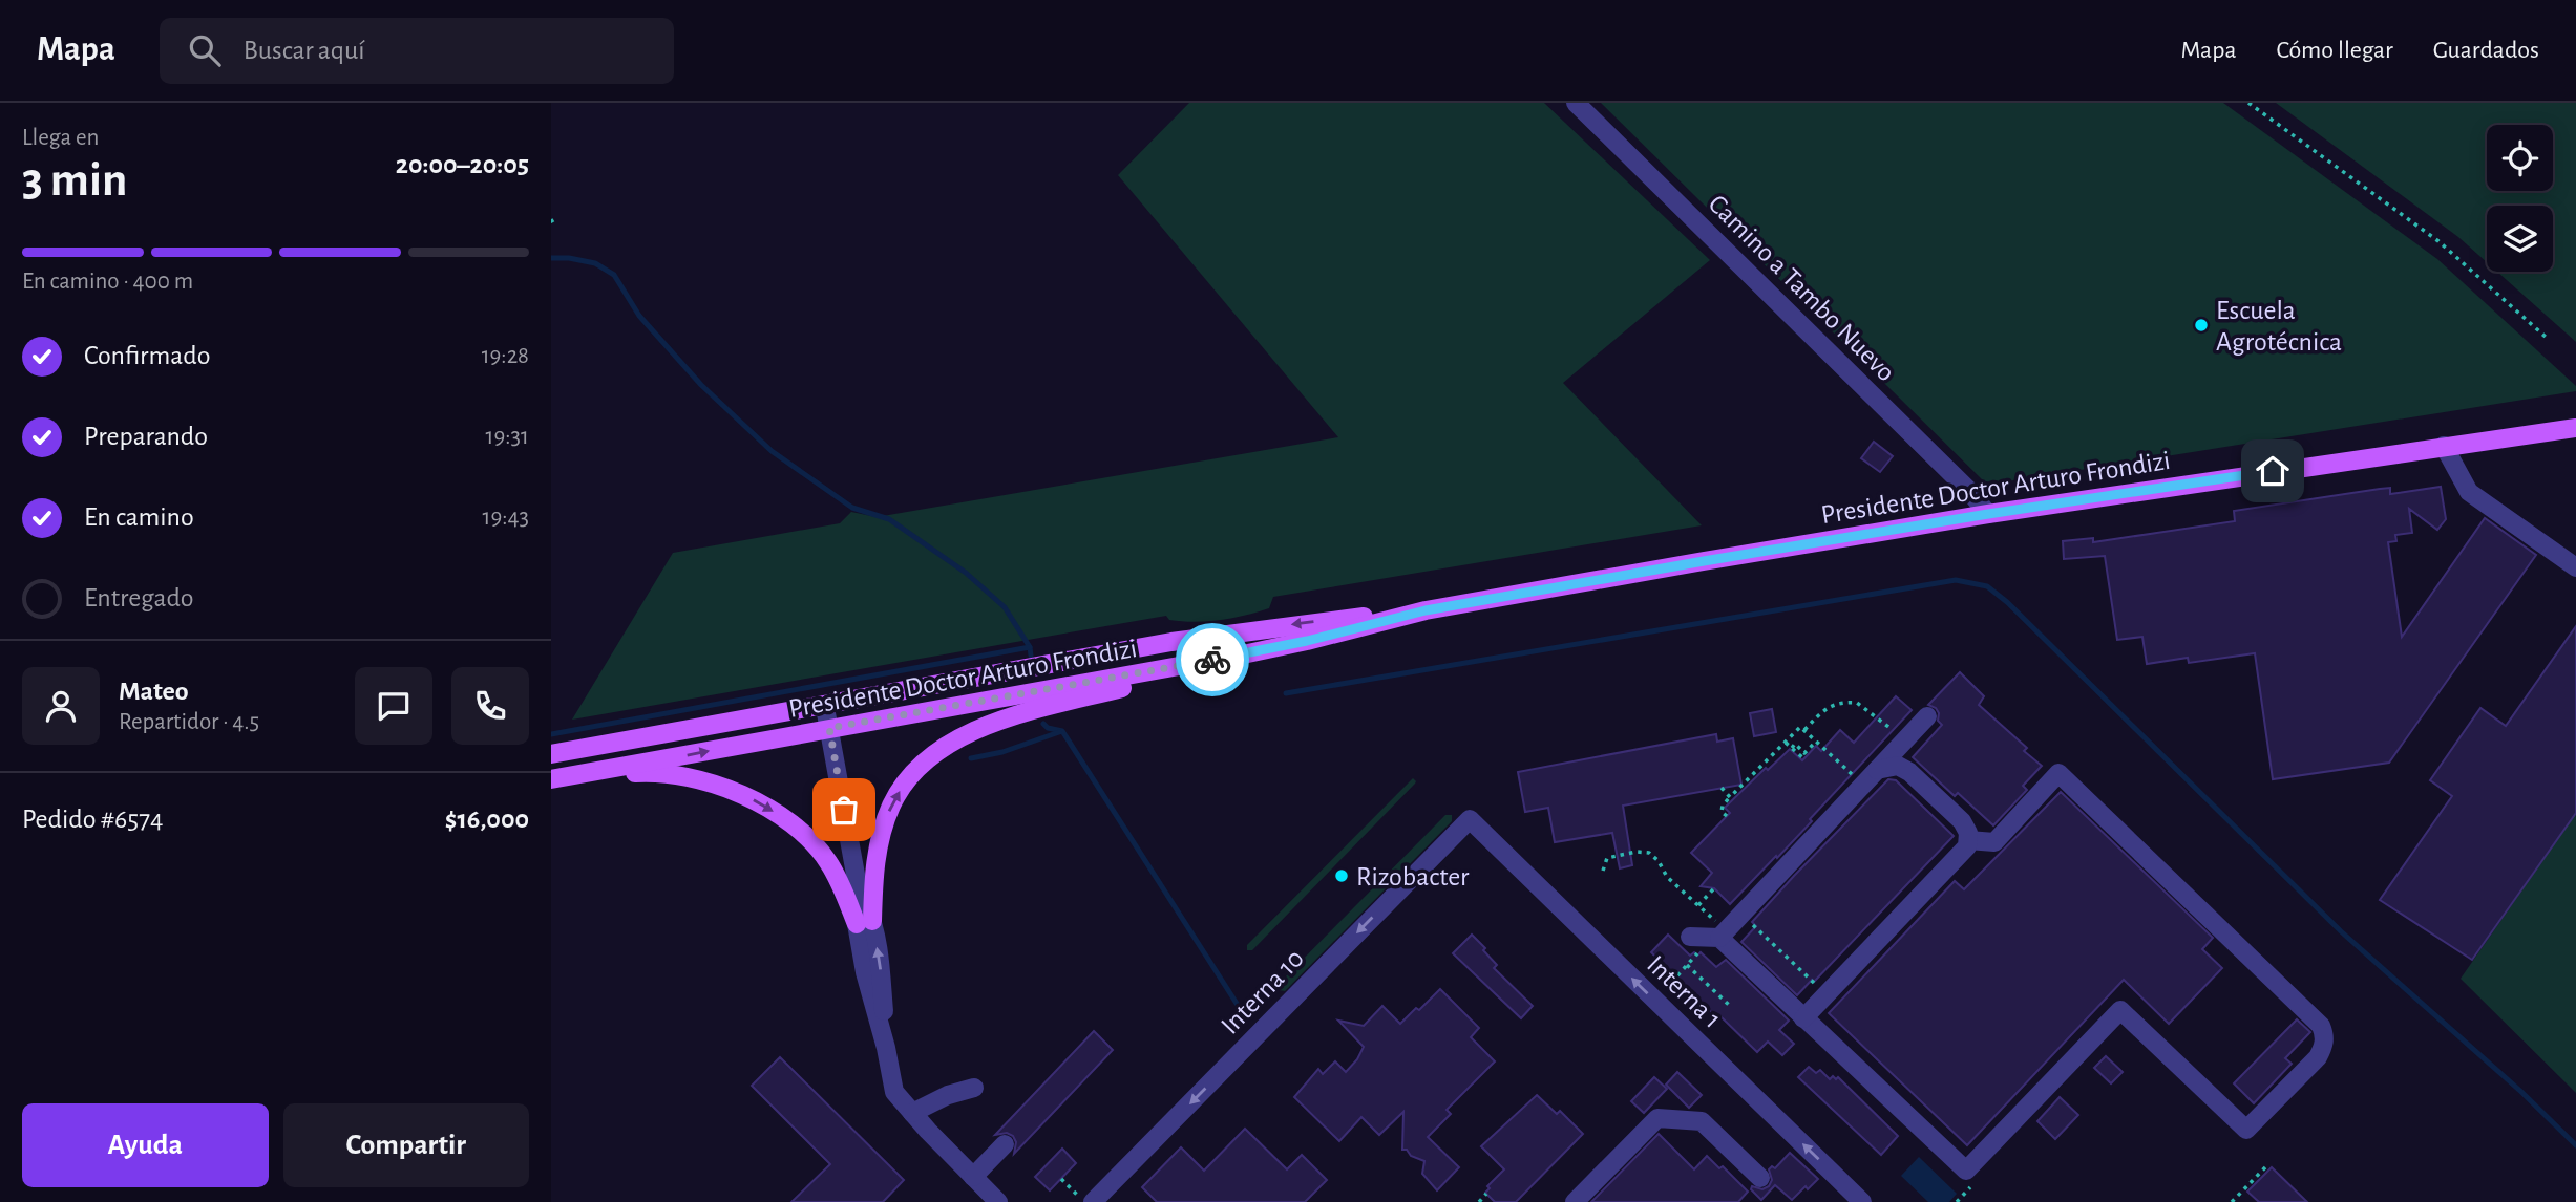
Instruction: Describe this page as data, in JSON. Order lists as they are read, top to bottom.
{
  "streets": {
    "main road": ["Presidente Doctor Arturo Frondizi"],
    "street": ["Camino a Tambo Nuevo", "Interna 10", "Interna 1"]
  },
  "crossings": [
    ["Camino a Tambo Nuevo", "Presidente Doctor Arturo Frondizi"],
    ["Interna 10", "Interna 1"]
  ],
  "one_way": ["Interna 10", "Interna 1"],
  "places": ["Escuela Agrotécnica", "Rizobacter"],
  "page": {
    "header": "Mapa",
    "search": "Buscar aquí",
    "nav": ["Mapa", "Cómo llegar", "Guardados"],
    "heading": ["3 min", "Llega en", "20:00–20:05"],
    "panel": [
      "Mateo",
      "Repartidor · 4.5",
      "Pedido #6574",
      "$16,000"
    ],
    "bar": "En camino · 400 m",
    "list": [
      ["Confirmado", "19:28"],
      ["Preparando", "19:31"],
      ["En camino", "19:43"],
      "Entregado"
    ],
    "buttons": ["Ayuda", "Compartir"]
  }
}
